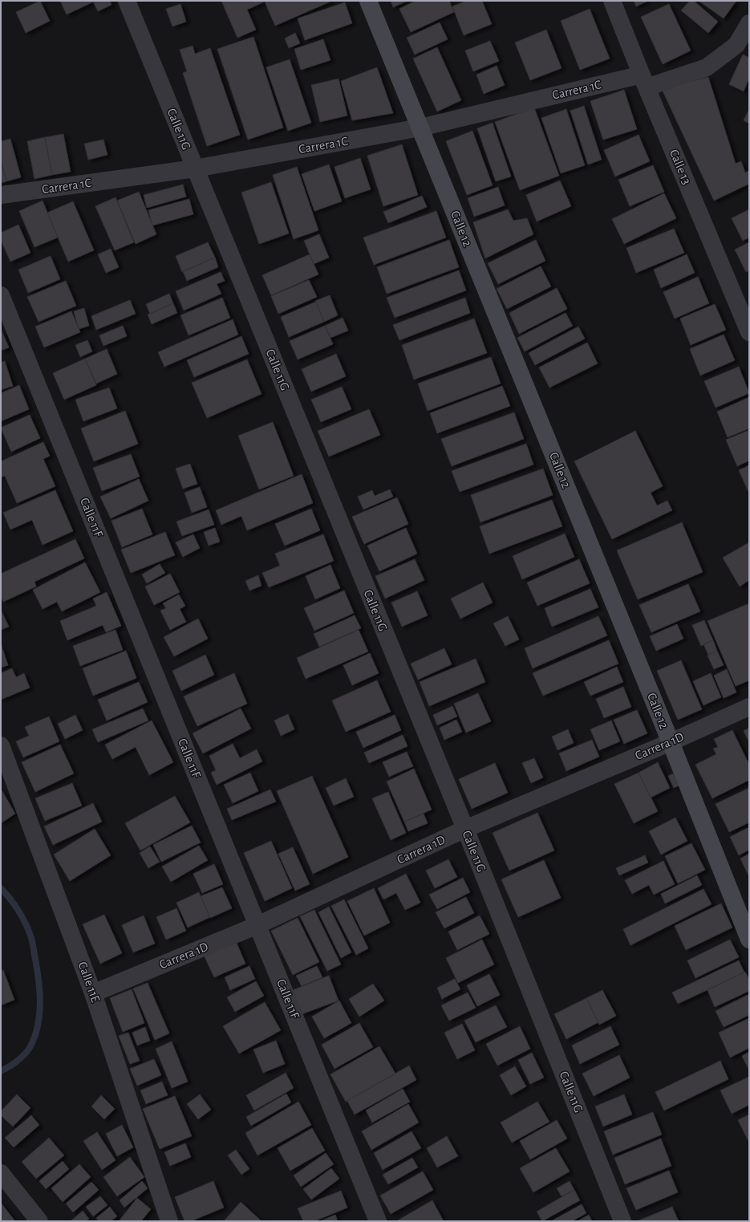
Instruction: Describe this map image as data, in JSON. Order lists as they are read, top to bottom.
{
  "streets": {
    "street": [
      "Carrera 1C",
      "Calle 11G",
      "Calle 13",
      "Calle 12",
      "Calle 11F",
      "Carrera 1D",
      "Calle 11E"
    ]
  },
  "crossings": [
    ["Carrera 1C", "Calle 11G"],
    ["Carrera 1C", "Calle 13"],
    ["Carrera 1C", "Calle 12"],
    ["Calle 11G", "Carrera 1D"],
    ["Calle 12", "Carrera 1D"],
    ["Calle 11F", "Carrera 1D"],
    ["Carrera 1D", "Calle 11E"]
  ]
}
